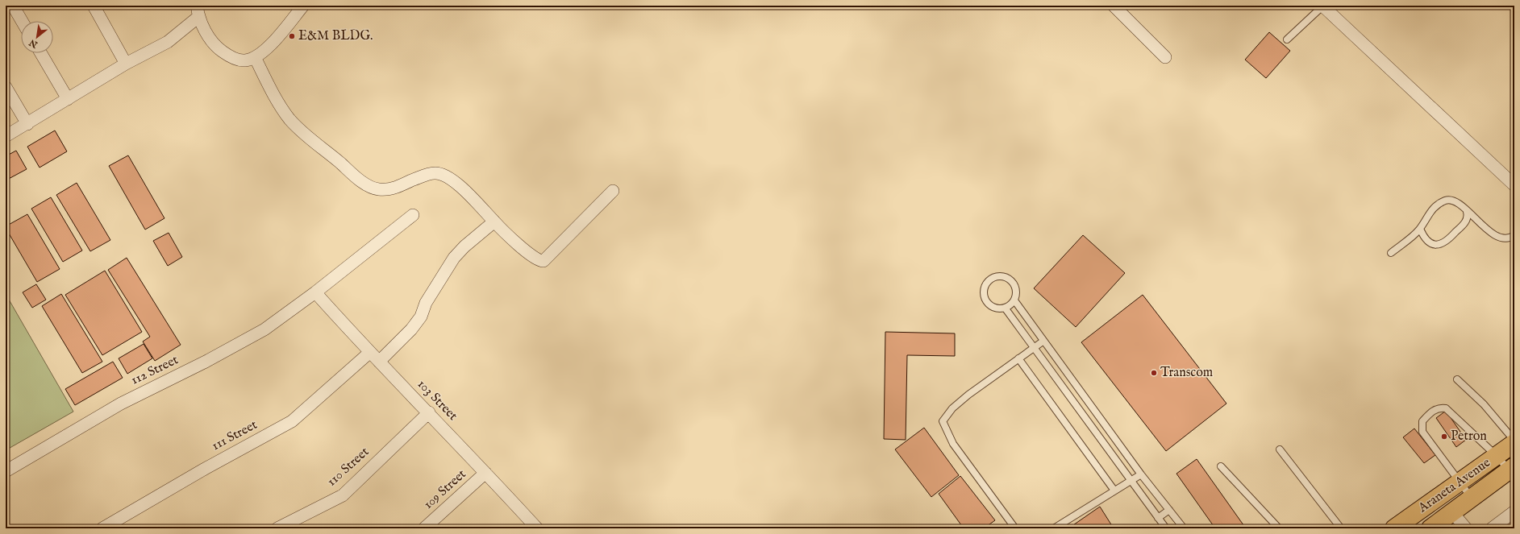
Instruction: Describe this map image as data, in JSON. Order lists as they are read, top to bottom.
{
  "streets": {
    "main road": ["Araneta Avenue"],
    "street": [
      "112 Street",
      "103 Street",
      "111 Street",
      "110 Street",
      "109 Street"
    ]
  },
  "crossings": [
    ["112 Street", "103 Street"],
    ["103 Street", "111 Street"],
    ["103 Street", "110 Street"],
    ["103 Street", "109 Street"]
  ],
  "places": ["E&M BLDG.", "Transcom", "Petron"],
  "north": "bottom left"
}
